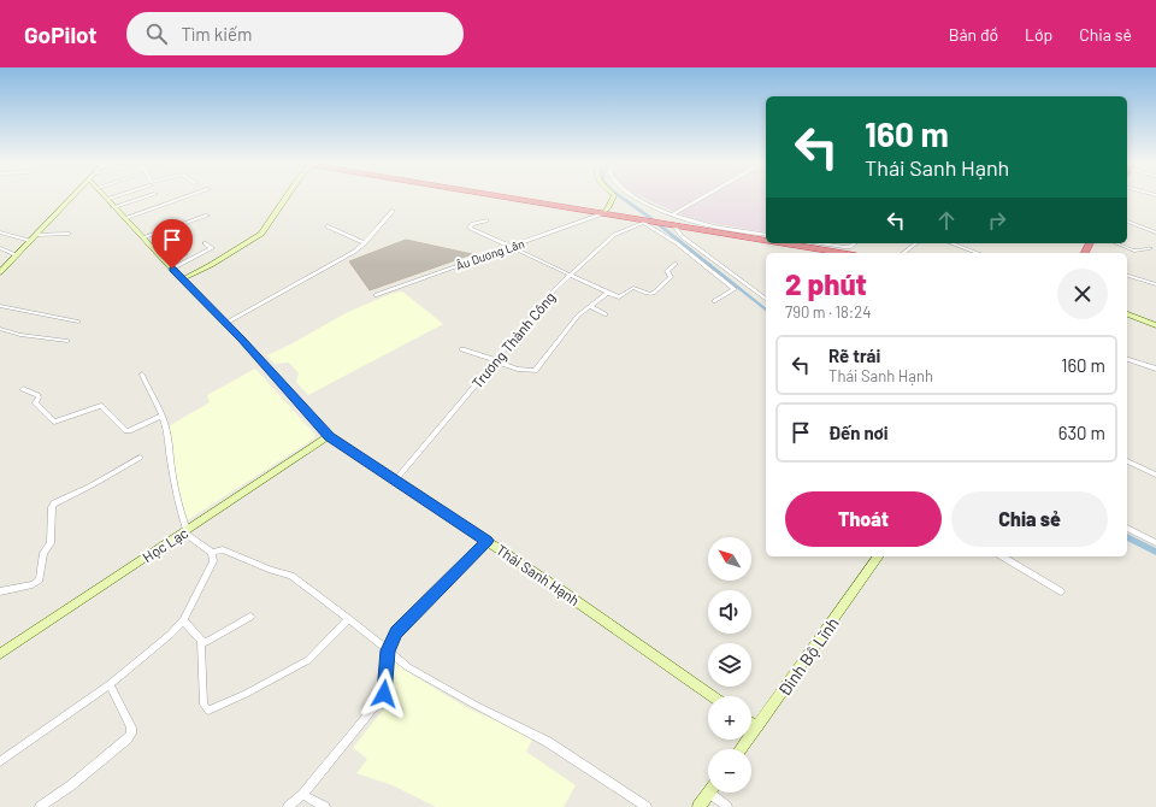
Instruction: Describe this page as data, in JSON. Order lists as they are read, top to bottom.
{
  "streets": {
    "street": [
      "Âu Dương Lân",
      "Trương Thành Công",
      "Học Lạc",
      "Thái Sanh Hạnh",
      "Đinh Bộ Lĩnh"
    ]
  },
  "crossings": [
    ["Trương Thành Công", "Thái Sanh Hạnh"],
    ["Học Lạc", "Thái Sanh Hạnh"]
  ],
  "north": "top left",
  "page": {
    "header": "GoPilot",
    "search": "Tìm kiếm",
    "nav": ["Bản đồ", "Lớp", "Chia sẻ"],
    "turn": ["160 m", "Thái Sanh Hạnh"],
    "heading": ["2 phút", "790 m · 18:24"],
    "list": [
      {
        "name": "Rẽ trái",
        "note": "Thái Sanh Hạnh",
        "value": "160 m"
      },
      {
        "name": "Đến nơi",
        "value": "630 m"
      }
    ],
    "buttons": ["Thoát", "Chia sẻ"],
    "map_buttons": ["+", "−"]
  }
}
